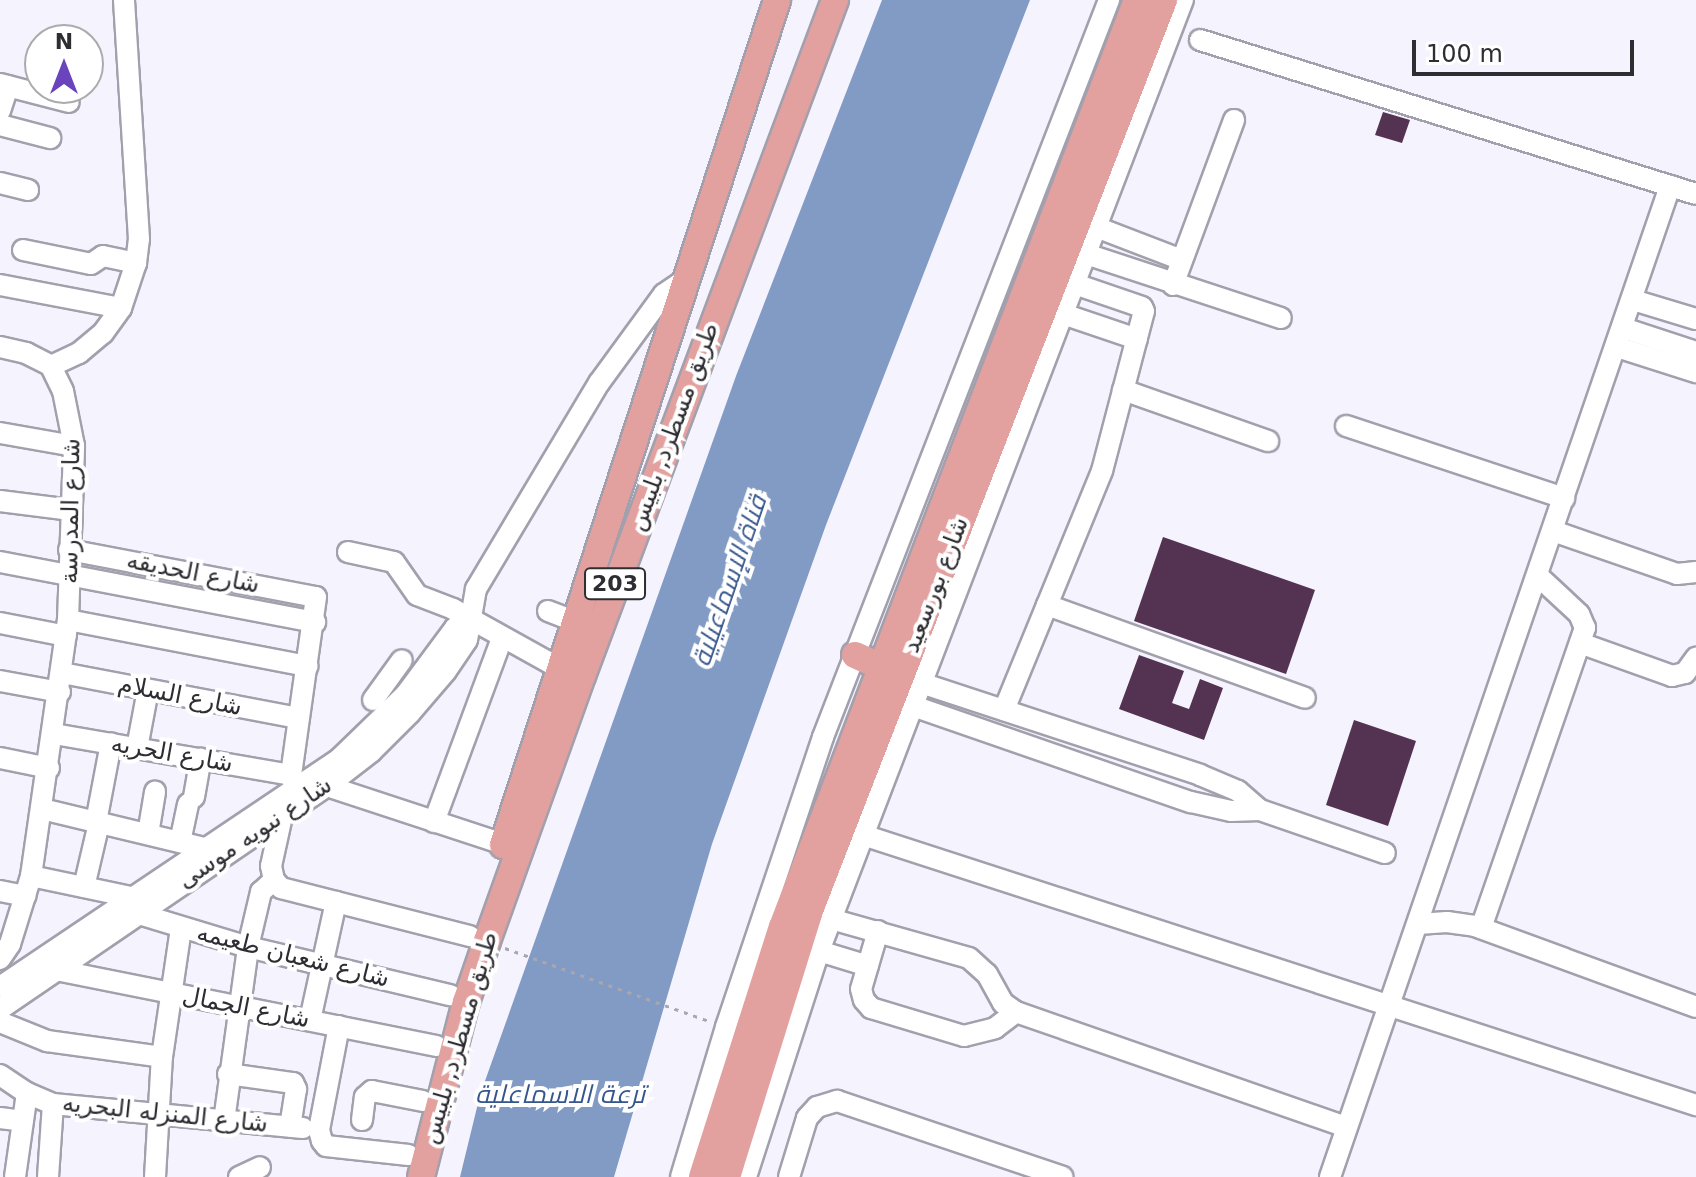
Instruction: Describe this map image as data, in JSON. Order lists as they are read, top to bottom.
{
  "streets": {
    "main road": ["طريق مسطرد, بلبيس", "203", "شارع بورسعيد"],
    "street": [
      "شارع المدرسة",
      "شارع الحديقه",
      "شارع السلام",
      "شارع الحريه",
      "شارع نبويه موسى",
      "شارع شعبان طعيمه",
      "شارع الجمال",
      "شارع المنزله البحريه"
    ]
  },
  "crossings": [
    ["طريق مسطرد, بلبيس", "شارع نبويه موسى"],
    ["طريق مسطرد, بلبيس", "شارع شعبان طعيمه"],
    ["طريق مسطرد, بلبيس", "شارع الجمال"],
    ["شارع المدرسة", "شارع الحديقه"],
    ["شارع المدرسة", "شارع السلام"],
    ["شارع المدرسة", "شارع الحريه"],
    ["شارع المدرسة", "شارع شعبان طعيمه"],
    ["شارع الحريه", "شارع نبويه موسى"],
    ["شارع نبويه موسى", "شارع شعبان طعيمه"],
    ["شارع نبويه موسى", "شارع الجمال"]
  ],
  "water": ["قناة الإسماعيلية", "ترعة الاسماعلية"],
  "scale_bar": "100 m",
  "north": "top"
}
